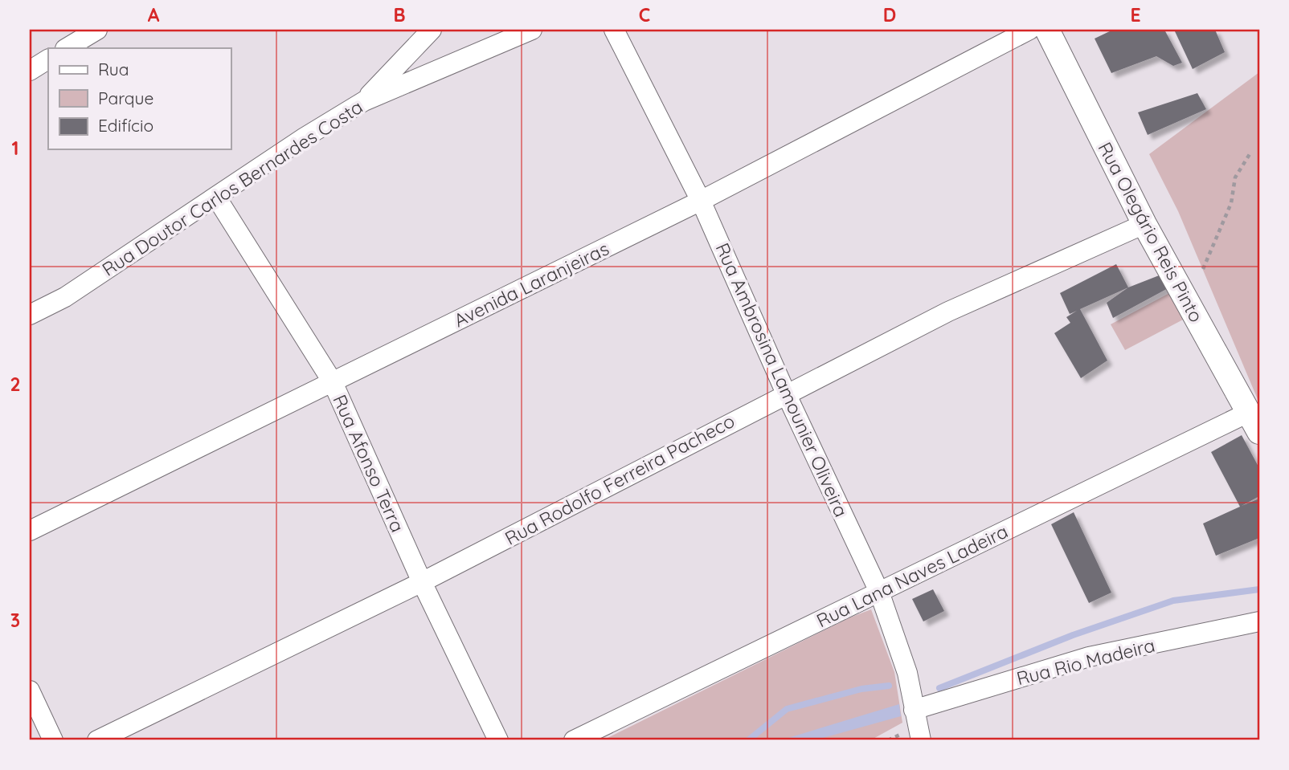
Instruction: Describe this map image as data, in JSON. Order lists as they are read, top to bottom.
{
  "streets": {
    "street": [
      "Rua Doutor Carlos Bernardes Costa",
      "Rua Olegário Reis Pinto",
      "Avenida Laranjeiras",
      "Rua Ambrosina Lamounier Oliveira",
      "Rua Afonso Terra",
      "Rua Rodolfo Ferreira Pacheco",
      "Rua Lana Naves Ladeira",
      "Rua Rio Madeira"
    ]
  },
  "crossings": [
    ["Rua Doutor Carlos Bernardes Costa", "Rua Afonso Terra"],
    ["Rua Olegário Reis Pinto", "Rua Rodolfo Ferreira Pacheco"],
    ["Rua Olegário Reis Pinto", "Rua Lana Naves Ladeira"],
    ["Avenida Laranjeiras", "Rua Ambrosina Lamounier Oliveira"],
    ["Avenida Laranjeiras", "Rua Afonso Terra"],
    ["Rua Ambrosina Lamounier Oliveira", "Rua Rodolfo Ferreira Pacheco"],
    ["Rua Ambrosina Lamounier Oliveira", "Rua Lana Naves Ladeira"],
    ["Rua Ambrosina Lamounier Oliveira", "Rua Rio Madeira"],
    ["Rua Afonso Terra", "Rua Rodolfo Ferreira Pacheco"]
  ],
  "legend": ["Rua", "Parque", "Edifício"],
  "grid": {
    "columns": [
      "A",
      "B",
      "C",
      "D",
      "E"
    ],
    "rows": ["1", "2", "3"]
  }
}
